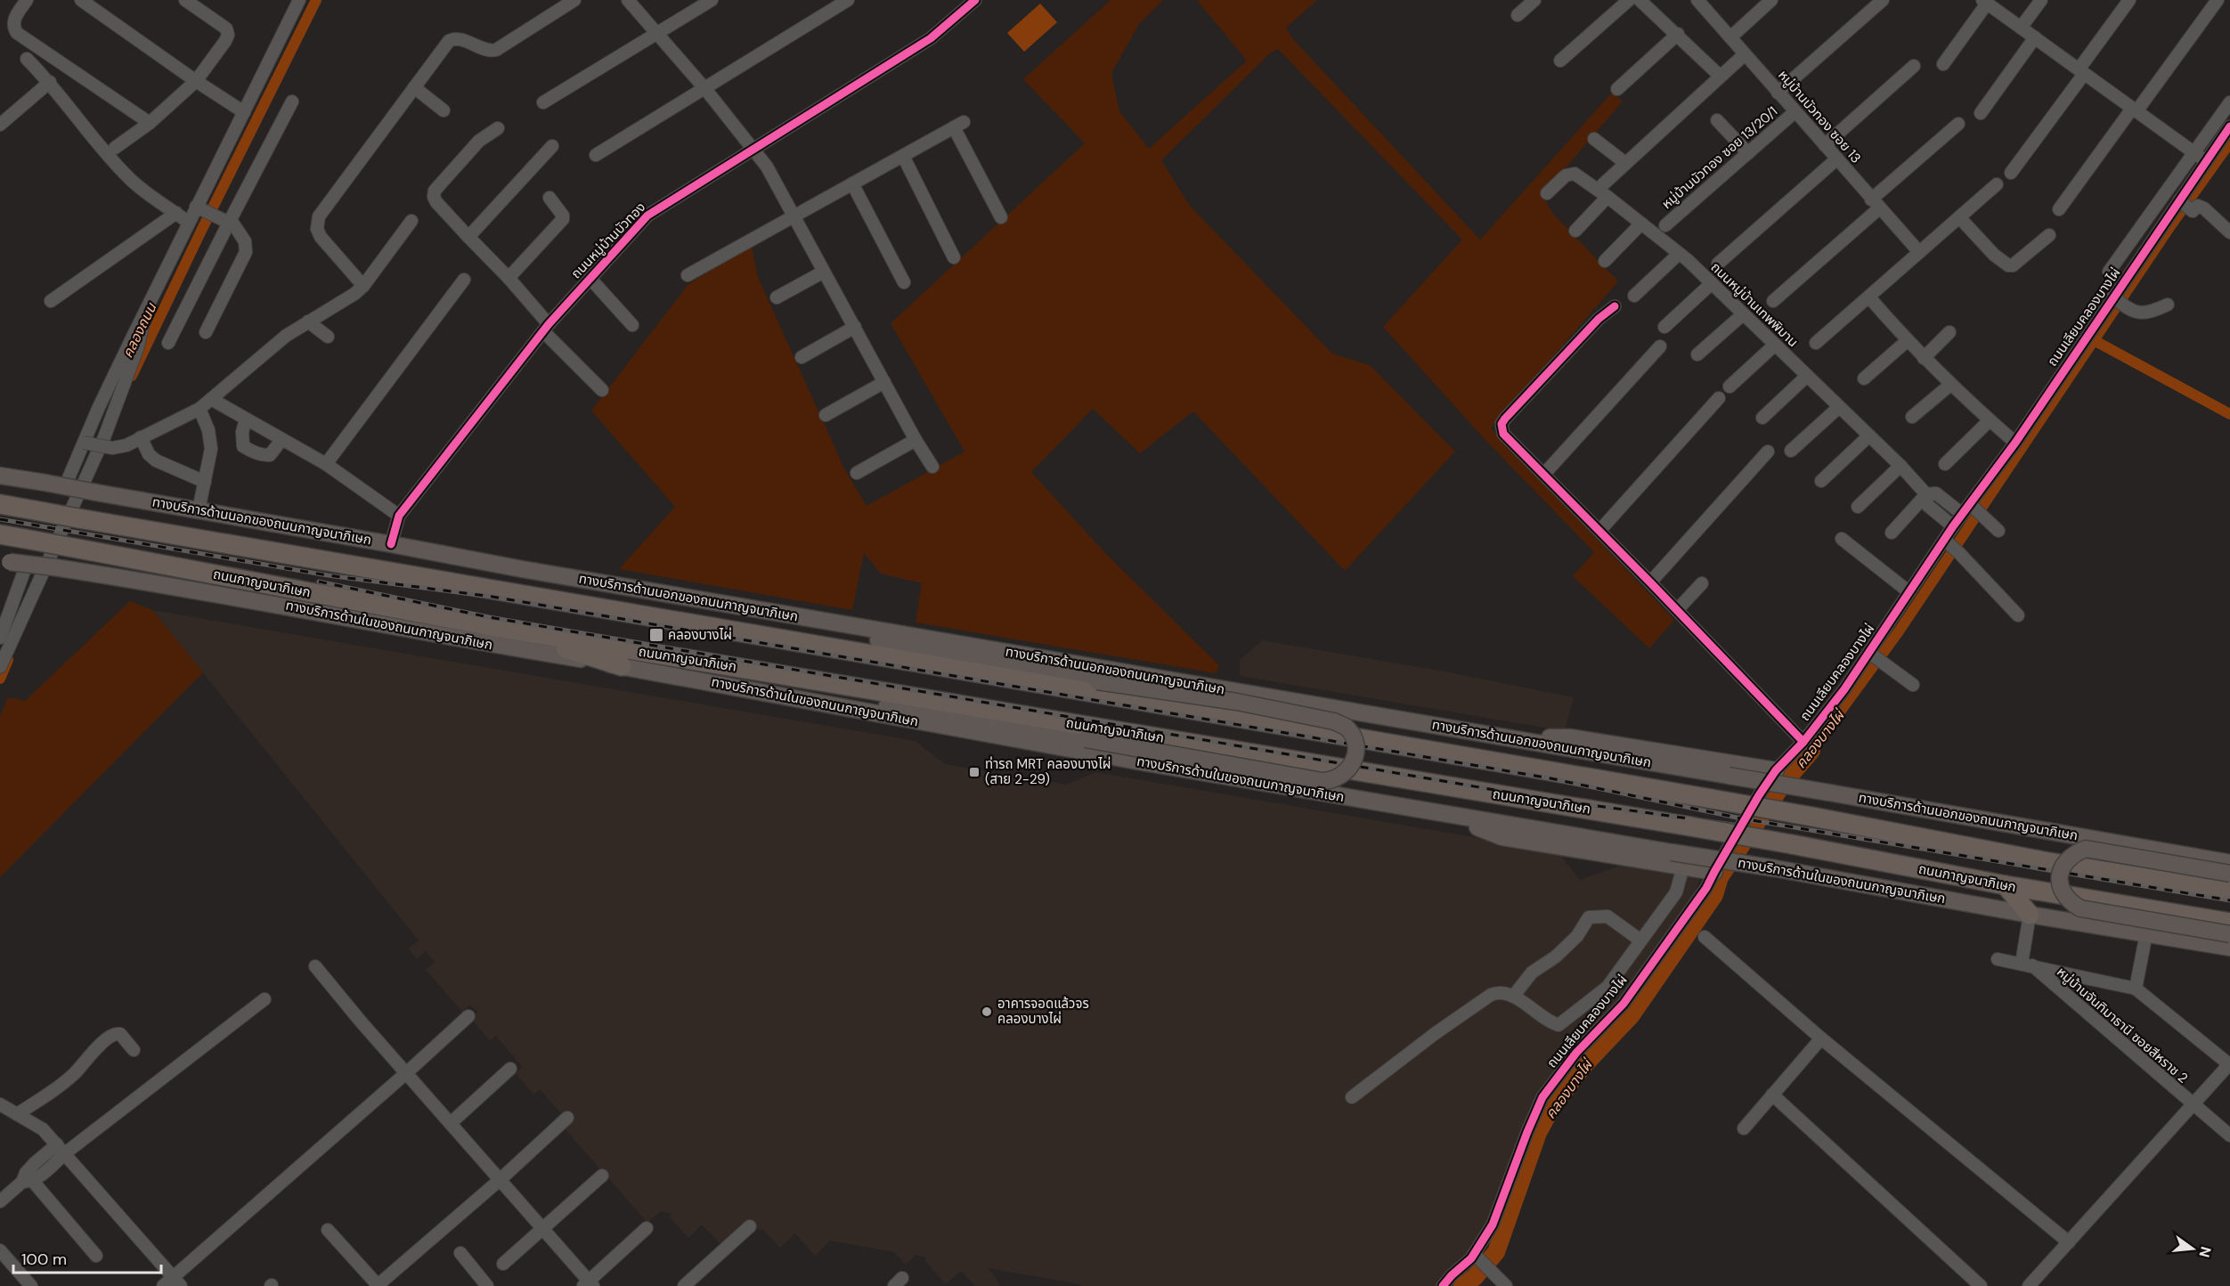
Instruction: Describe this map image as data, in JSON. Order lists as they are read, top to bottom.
{
  "streets": {
    "highway": ["ถนนกาญจนาภิเษก"],
    "main road": ["ทางบริการด้านนอกของถนนกาญจนาภิเษก", "ทางบริการด้านในของถนนกาญจนาภิเษก"],
    "street": [
      "หมู่บ้านบัวทอง ซอย 13",
      "หมู่บ้านบัวทอง ซอย 13/20/1",
      "ถนนหมู่บ้านบัวทอง",
      "ถนนหมู่บ้านเทพพิมาน",
      "ถนนเลียบคลองบางไผ่",
      "หมู่บ้านจันทิมาธานี ซอยสีหราช 2"
    ]
  },
  "crossings": [
    ["หมู่บ้านบัวทอง ซอย 13", "หมู่บ้านบัวทอง ซอย 13/20/1"],
    ["ถนนหมู่บ้านบัวทอง", "ทางบริการด้านนอกของถนนกาญจนาภิเษก"],
    ["ถนนหมู่บ้านเทพพิมาน", "ถนนเลียบคลองบางไผ่"]
  ],
  "water": ["คลองถนน", "คลองบางไผ่"],
  "places": {
    "transit": ["คลองบางไผ่", "ท่ารถ MRT คลองบางไผ่ (สาย 2-29)"],
    "other": ["อาคารจอดแล้วจร คลองบางไผ่"]
  },
  "scale_bar": "100 m",
  "north": "right"
}
